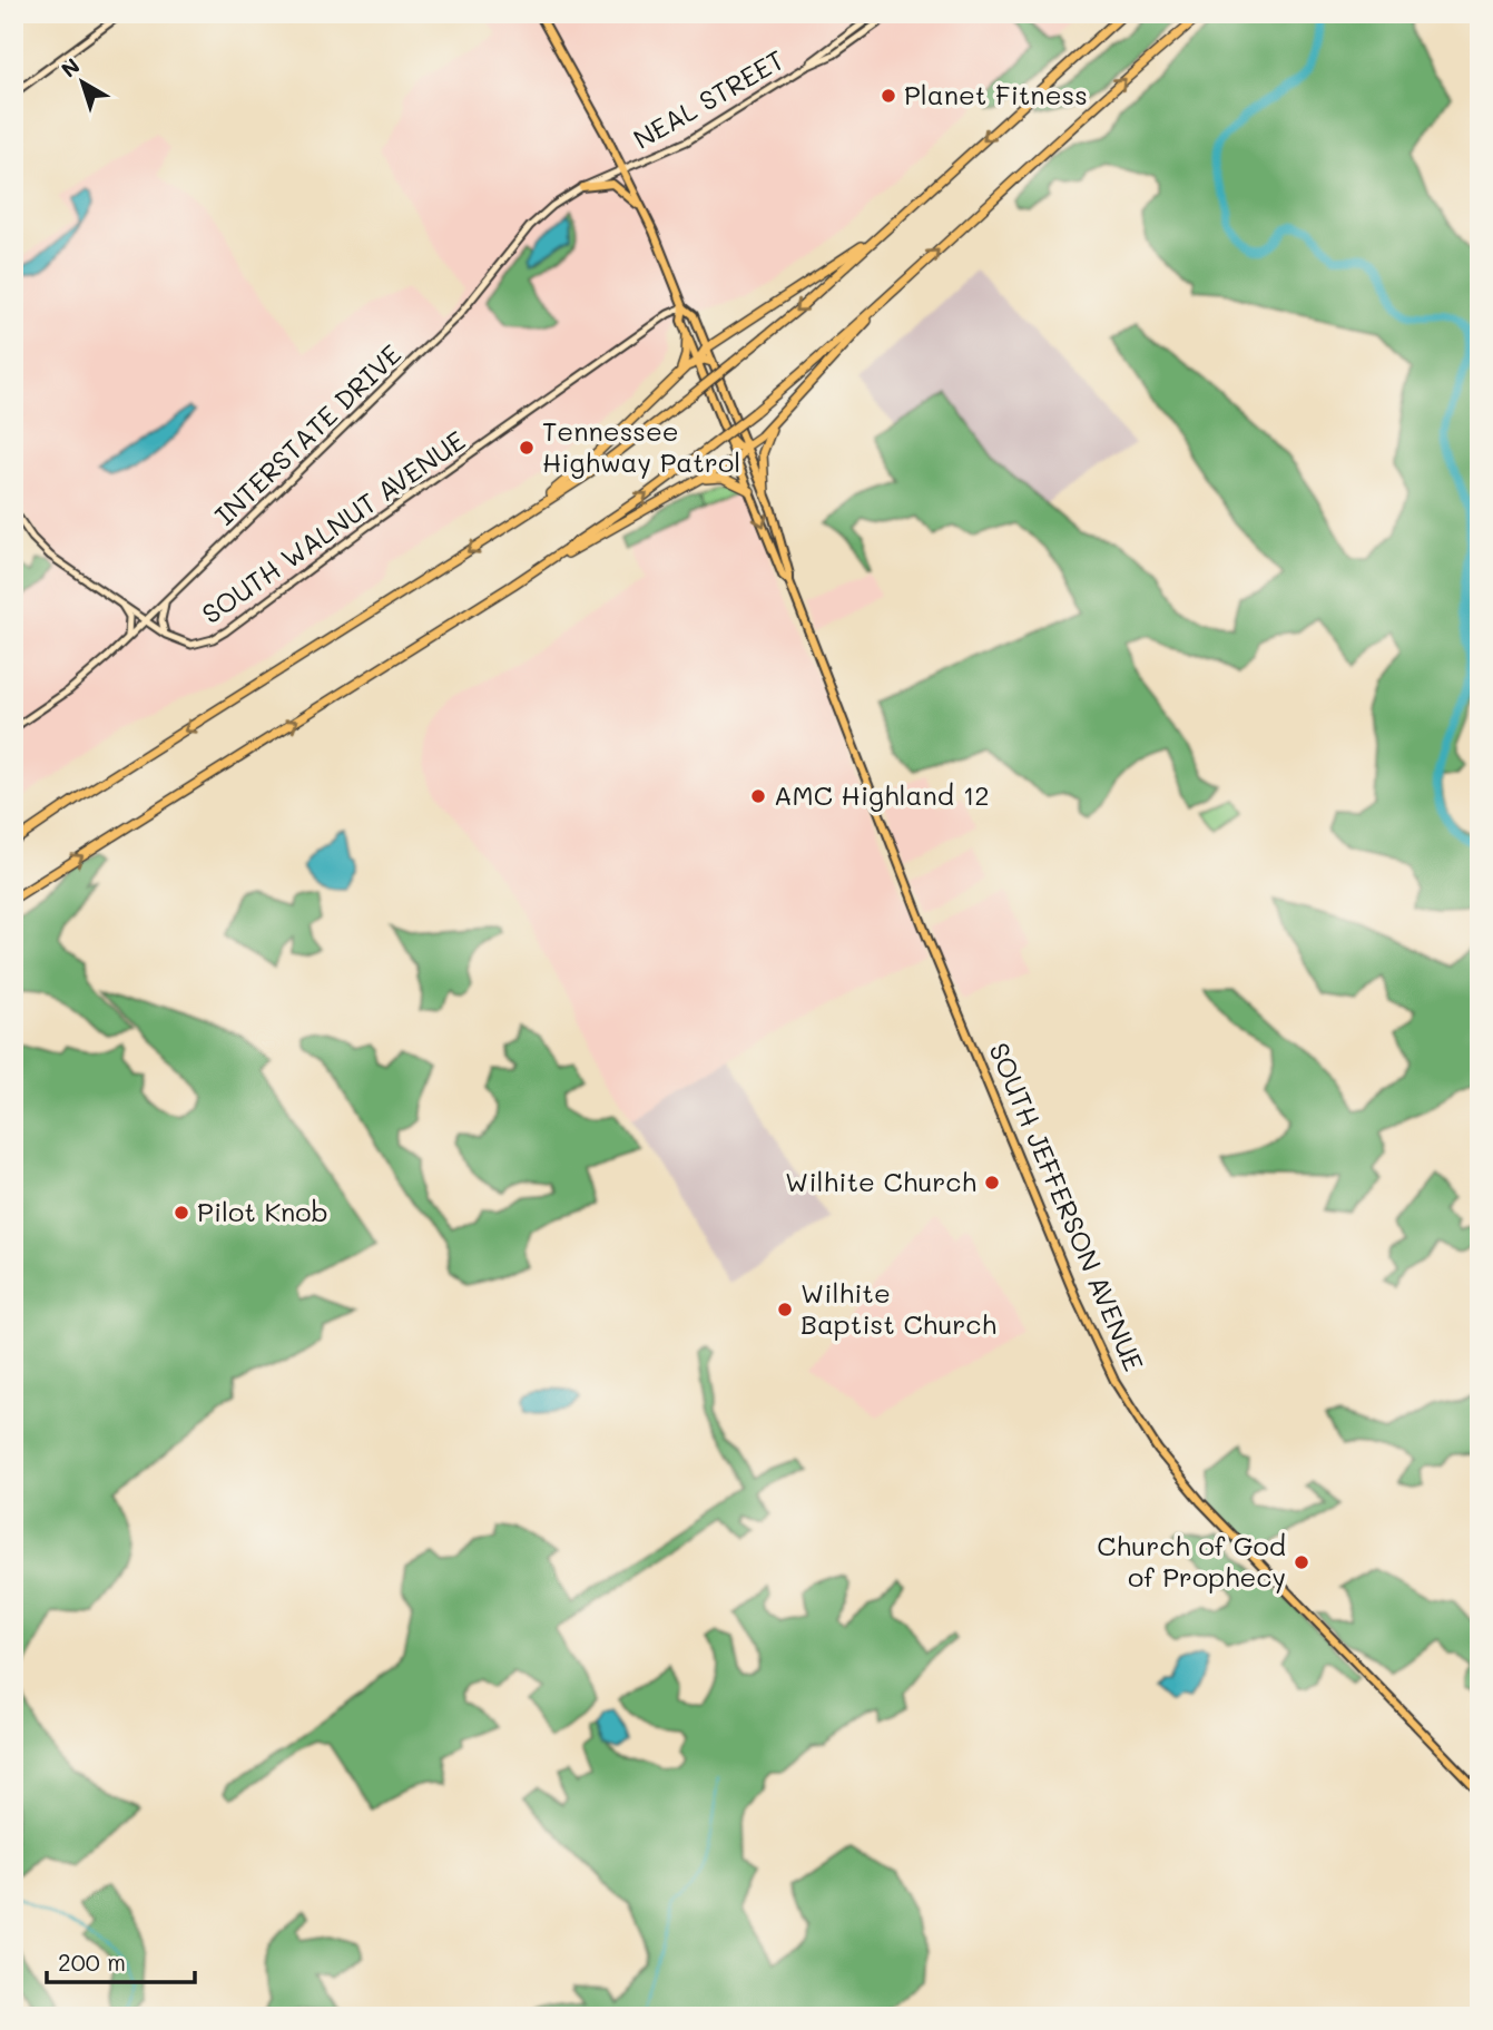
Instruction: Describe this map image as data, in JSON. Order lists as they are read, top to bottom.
{
  "streets": {
    "main road": [
      "NEAL STREET",
      "INTERSTATE DRIVE",
      "SOUTH WALNUT AVENUE",
      "SOUTH JEFFERSON AVENUE"
    ]
  },
  "crossings": [
    ["NEAL STREET", "INTERSTATE DRIVE"],
    ["NEAL STREET", "SOUTH JEFFERSON AVENUE"],
    ["INTERSTATE DRIVE", "SOUTH WALNUT AVENUE"],
    ["INTERSTATE DRIVE", "SOUTH JEFFERSON AVENUE"],
    ["SOUTH WALNUT AVENUE", "SOUTH JEFFERSON AVENUE"]
  ],
  "places": [
    "Planet Fitness",
    "Tennessee Highway Patrol",
    "AMC Highland 12",
    "Wilhite Church",
    "Pilot Knob",
    "Wilhite Baptist Church",
    "Church of God of Prophecy"
  ],
  "scale_bar": "200 m",
  "north": "top left"
}
